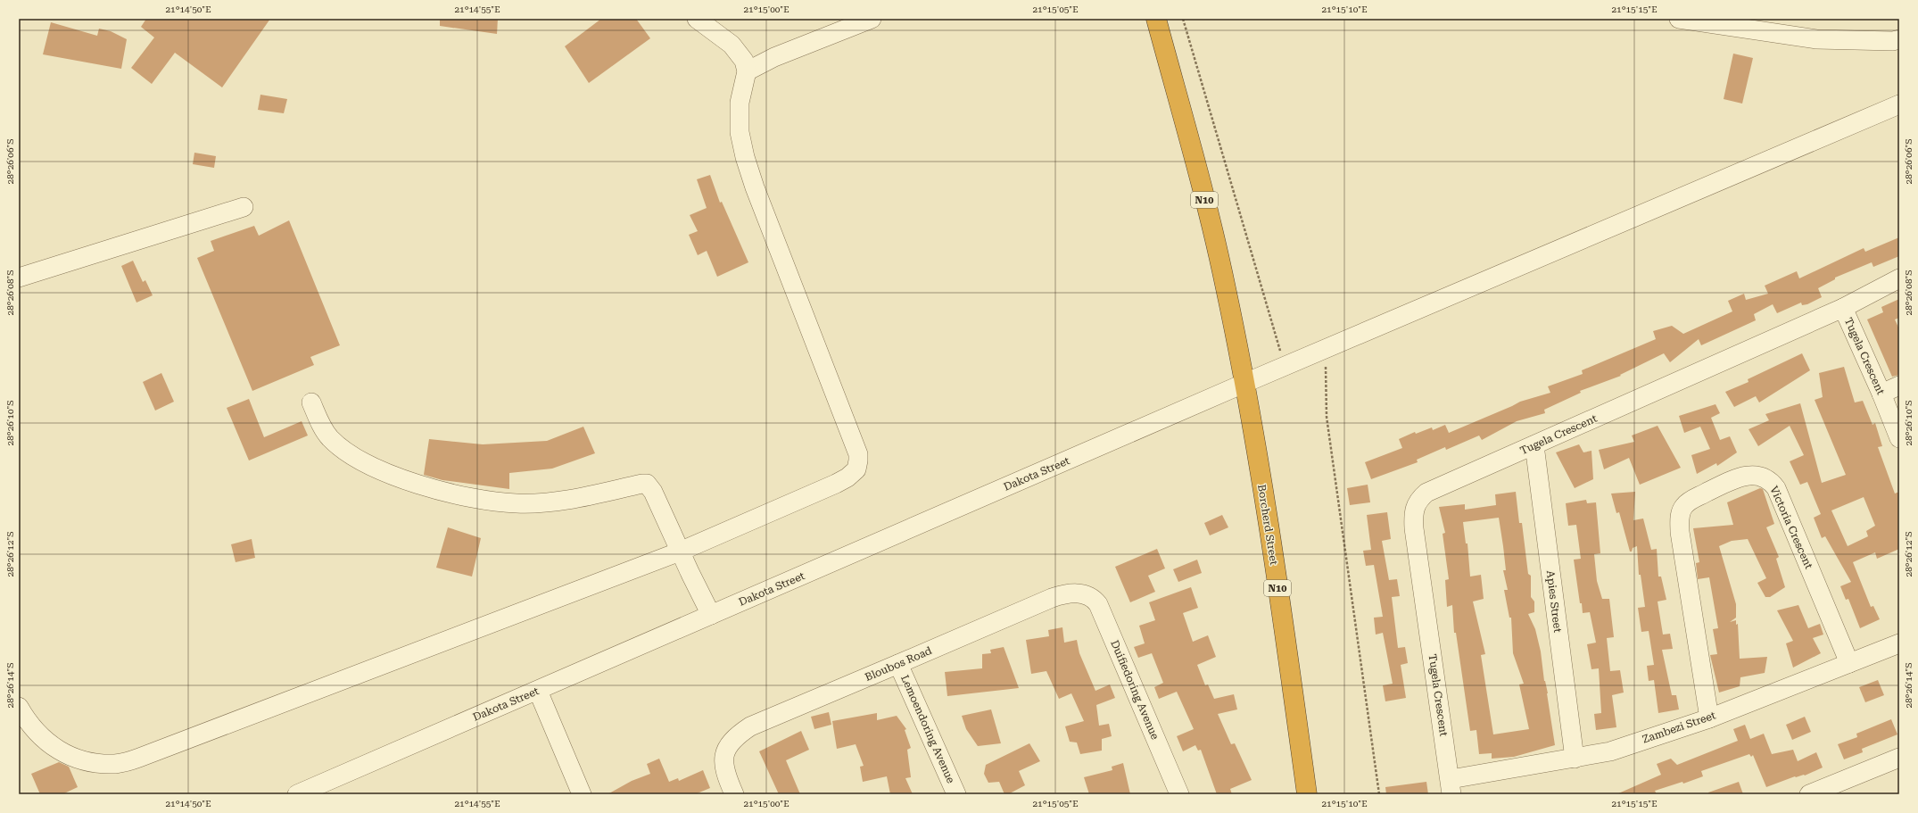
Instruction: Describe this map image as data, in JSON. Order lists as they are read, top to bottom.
{
  "streets": {
    "highway": ["N10", "Borcherd Street"],
    "street": [
      "Tugela Crescent",
      "Dakota Street",
      "Victoria Crescent",
      "Apies Street",
      "Bloubos Road",
      "Duifiedoring Avenue",
      "Zambezi Street",
      "Lemoendoring Avenue"
    ]
  },
  "crossings": [
    ["N10", "Dakota Street"],
    ["N10", "Borcherd Street"],
    ["Tugela Crescent", "Apies Street"],
    ["Tugela Crescent", "Zambezi Street"],
    ["Dakota Street", "Borcherd Street"],
    ["Victoria Crescent", "Zambezi Street"],
    ["Apies Street", "Zambezi Street"],
    ["Bloubos Road", "Duifiedoring Avenue"],
    ["Bloubos Road", "Lemoendoring Avenue"]
  ],
  "coordinates": [
    "21°14'50\"E",
    "21°14'55\"E",
    "21°15'00\"E",
    "21°15'05\"E",
    "21°15'10\"E",
    "21°15'15\"E",
    "28°26'06\"S",
    "28°26'08\"S",
    "28°26'10\"S",
    "28°26'12\"S",
    "28°26'14\"S"
  ]
}
